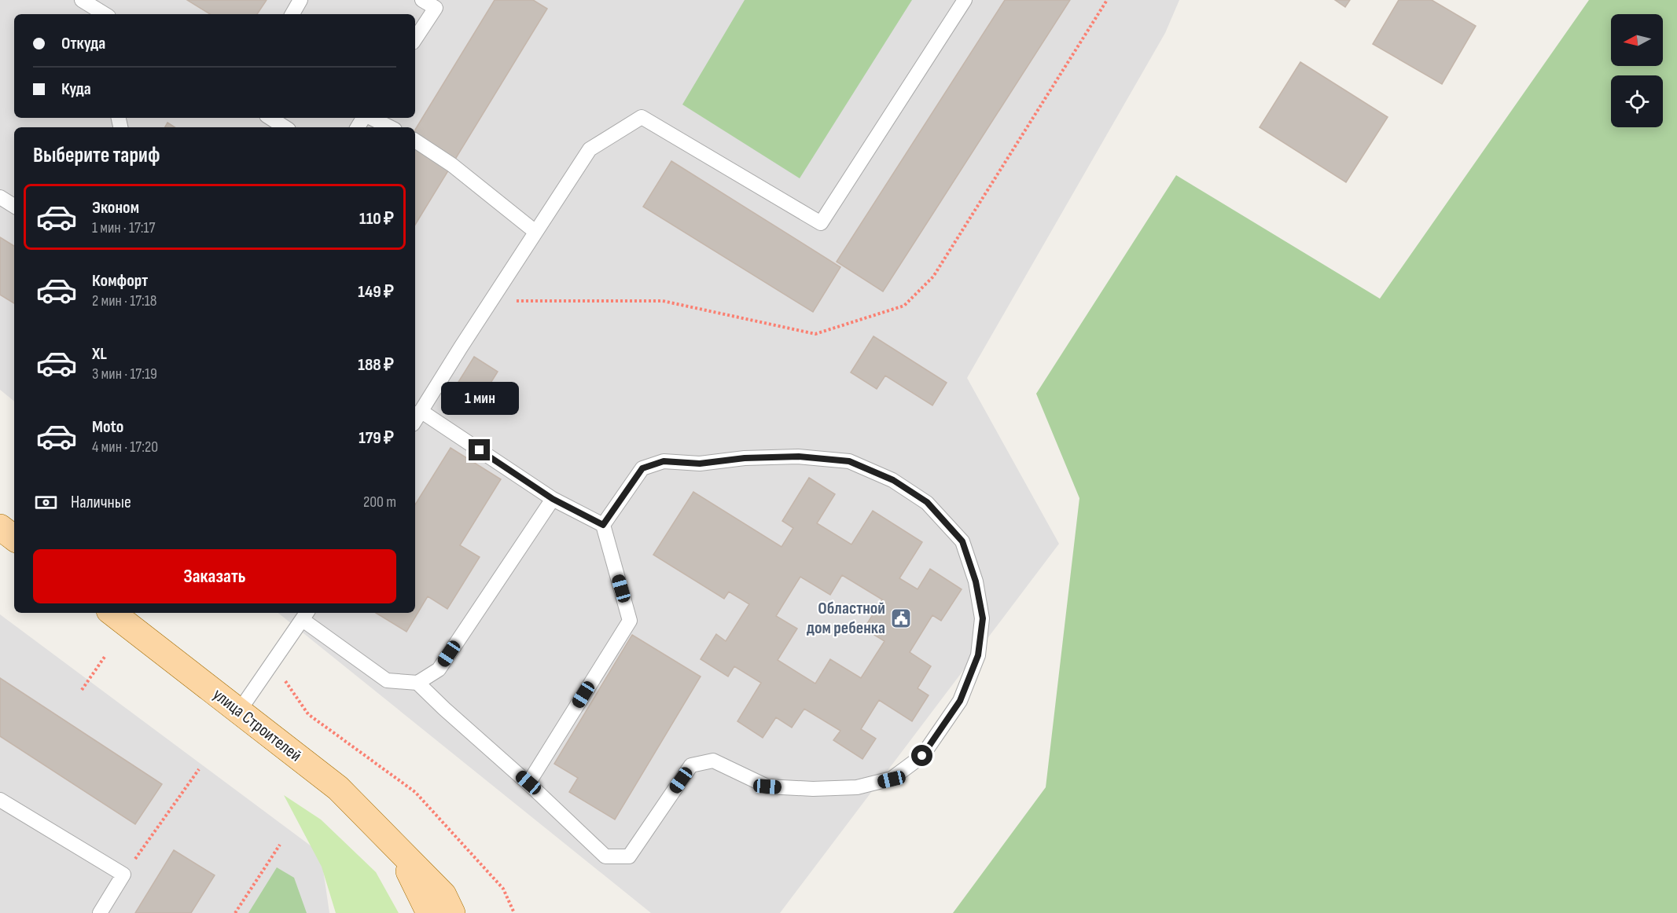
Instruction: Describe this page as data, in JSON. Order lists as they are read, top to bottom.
{
  "streets": {
    "main road": ["улица Строителей"]
  },
  "places": {
    "public building": ["Областной дом ребенка"]
  },
  "north": "left",
  "page": {
    "banner": ["Откуда", "Куда"],
    "heading": "Выберите тариф",
    "list": [
      {
        "name": "Эконом",
        "note": "1 мин · 17:17",
        "value": "110 ₽"
      },
      {
        "name": "Комфорт",
        "note": "2 мин · 17:18",
        "value": "149 ₽"
      },
      {
        "name": "XL",
        "note": "3 мин · 17:19",
        "value": "188 ₽"
      },
      {
        "name": "Moto",
        "note": "4 мин · 17:20",
        "value": "179 ₽"
      }
    ],
    "bubble": "1 мин",
    "pay": ["Наличные", "200 m"],
    "buttons": "Заказать"
  }
}
